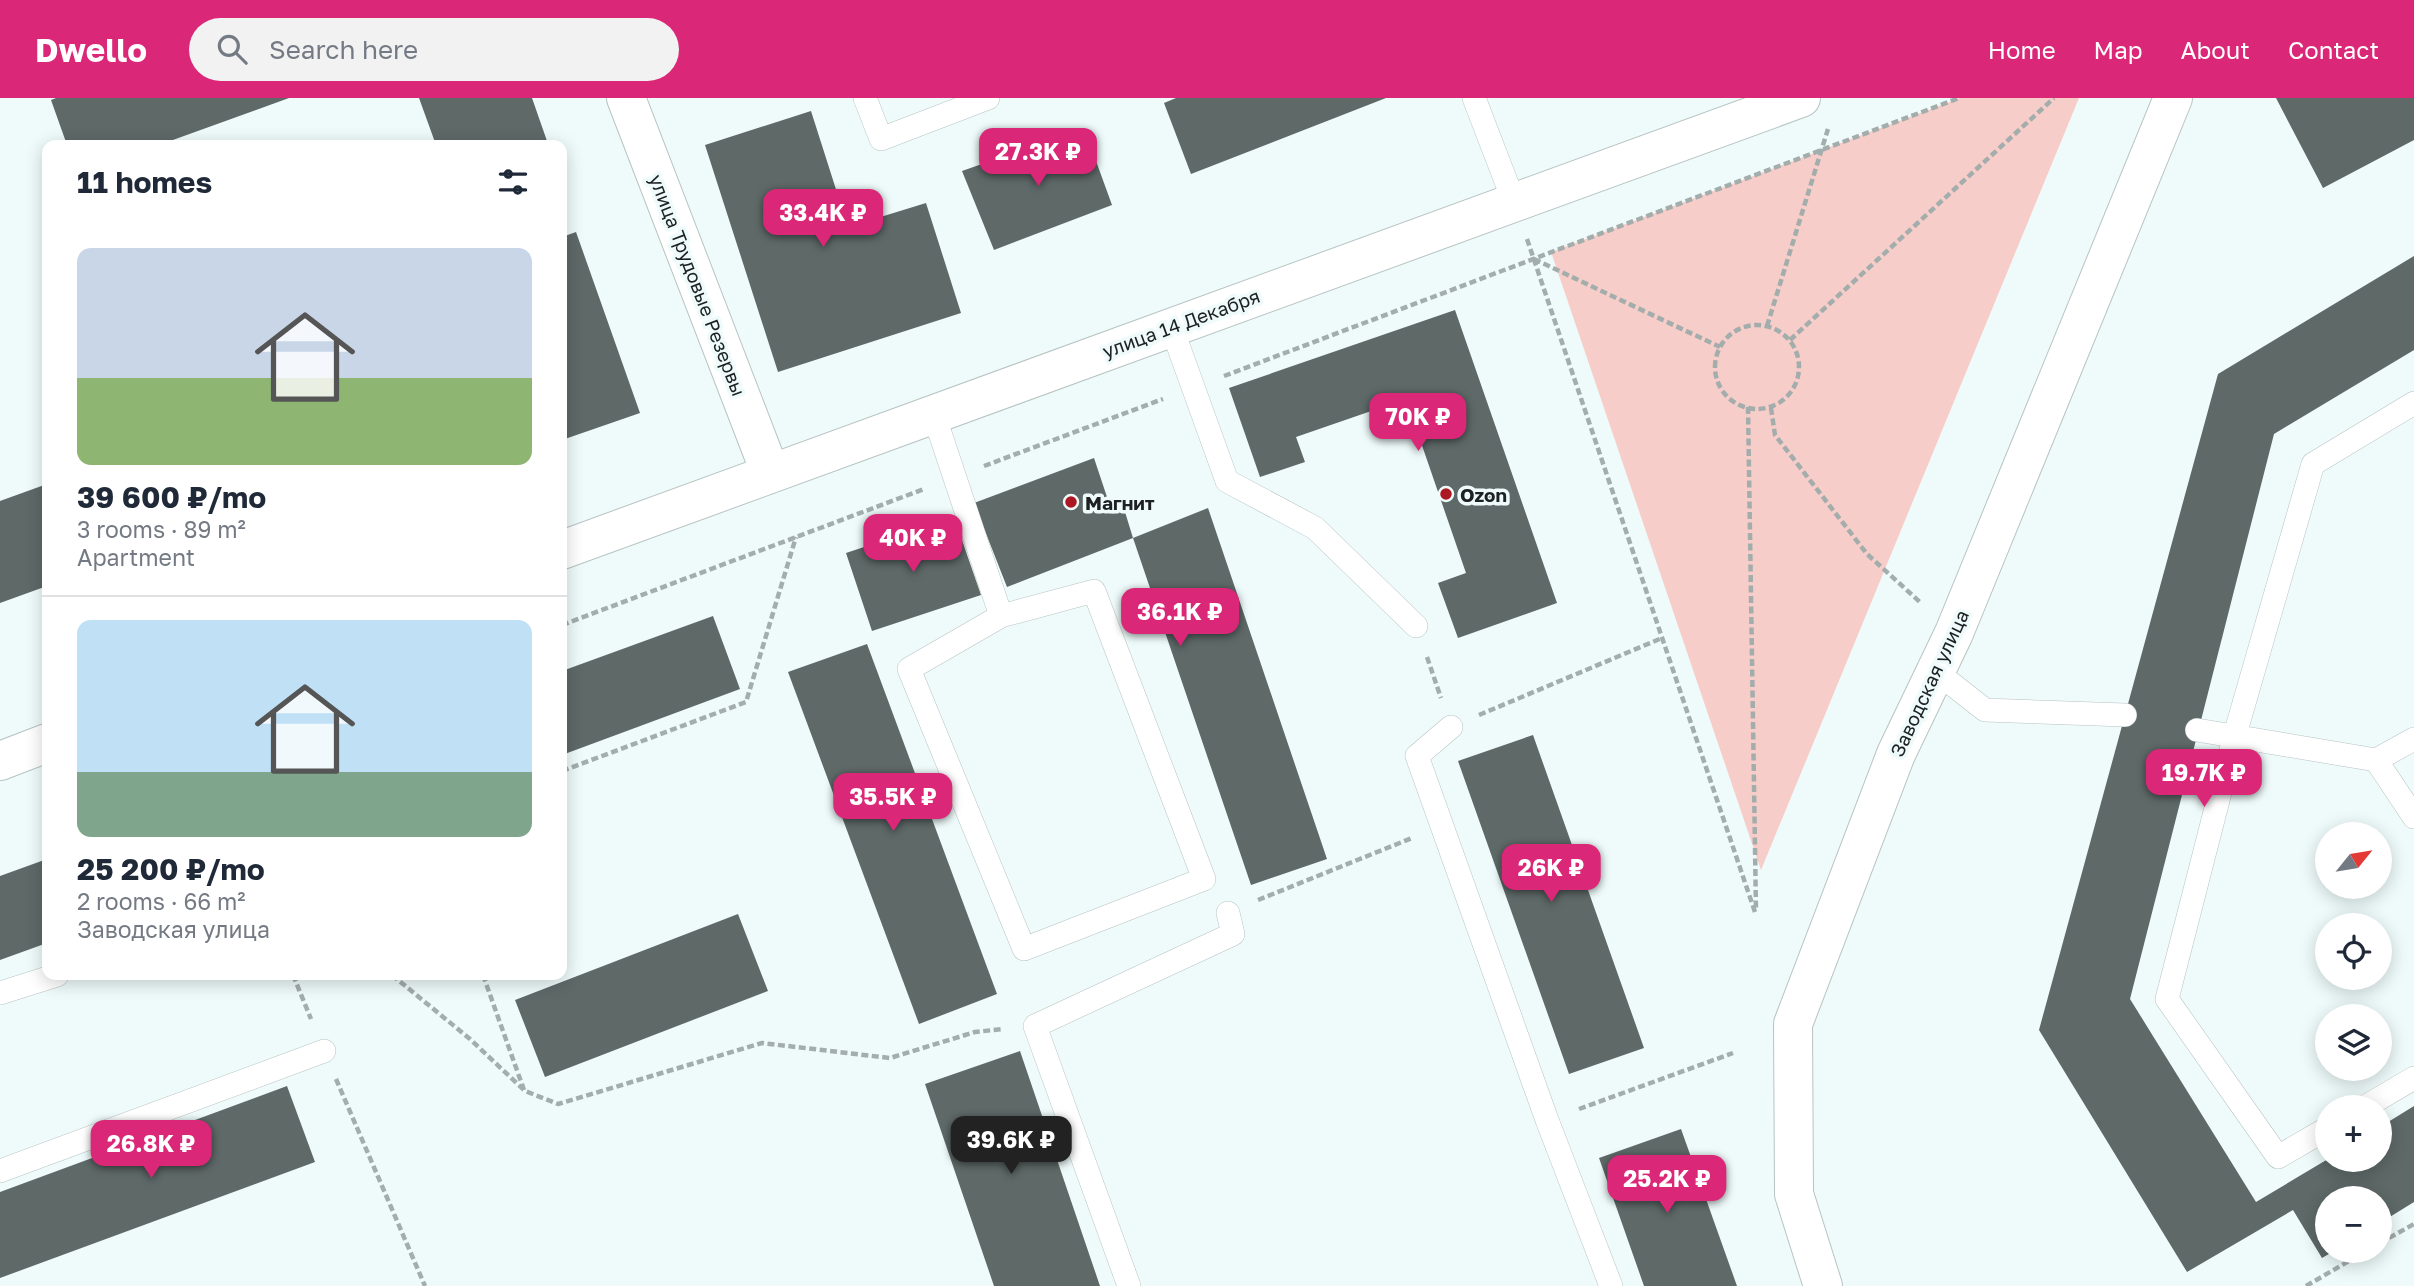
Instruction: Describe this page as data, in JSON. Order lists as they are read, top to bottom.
{
  "streets": {
    "main road": ["улица Трудовые Резервы", "улица 14 Декабря", "Заводская улица"]
  },
  "crossings": [
    ["улица Трудовые Резервы", "улица 14 Декабря"]
  ],
  "places": ["Ozon", "Магнит"],
  "north": "top right",
  "page": {
    "header": "Dwello",
    "search": "Search here",
    "nav": [
      "Home",
      "Map",
      "About",
      "Contact"
    ],
    "price": [
      "27.3K ₽",
      "33.4K ₽",
      "70K ₽",
      "40K ₽",
      "36.1K ₽",
      "19.7K ₽",
      "35.5K ₽",
      "26K ₽",
      "39.6K ₽",
      "26.8K ₽",
      "25.2K ₽"
    ],
    "heading": "11 homes",
    "list": [
      {
        "name": "39 600 ₽/mo",
        "note": "3 rooms · 89 m² · Apartment"
      },
      {
        "name": "25 200 ₽/mo",
        "note": "2 rooms · 66 m² · Заводская улица"
      }
    ],
    "map_buttons": ["+", "−"]
  }
}
